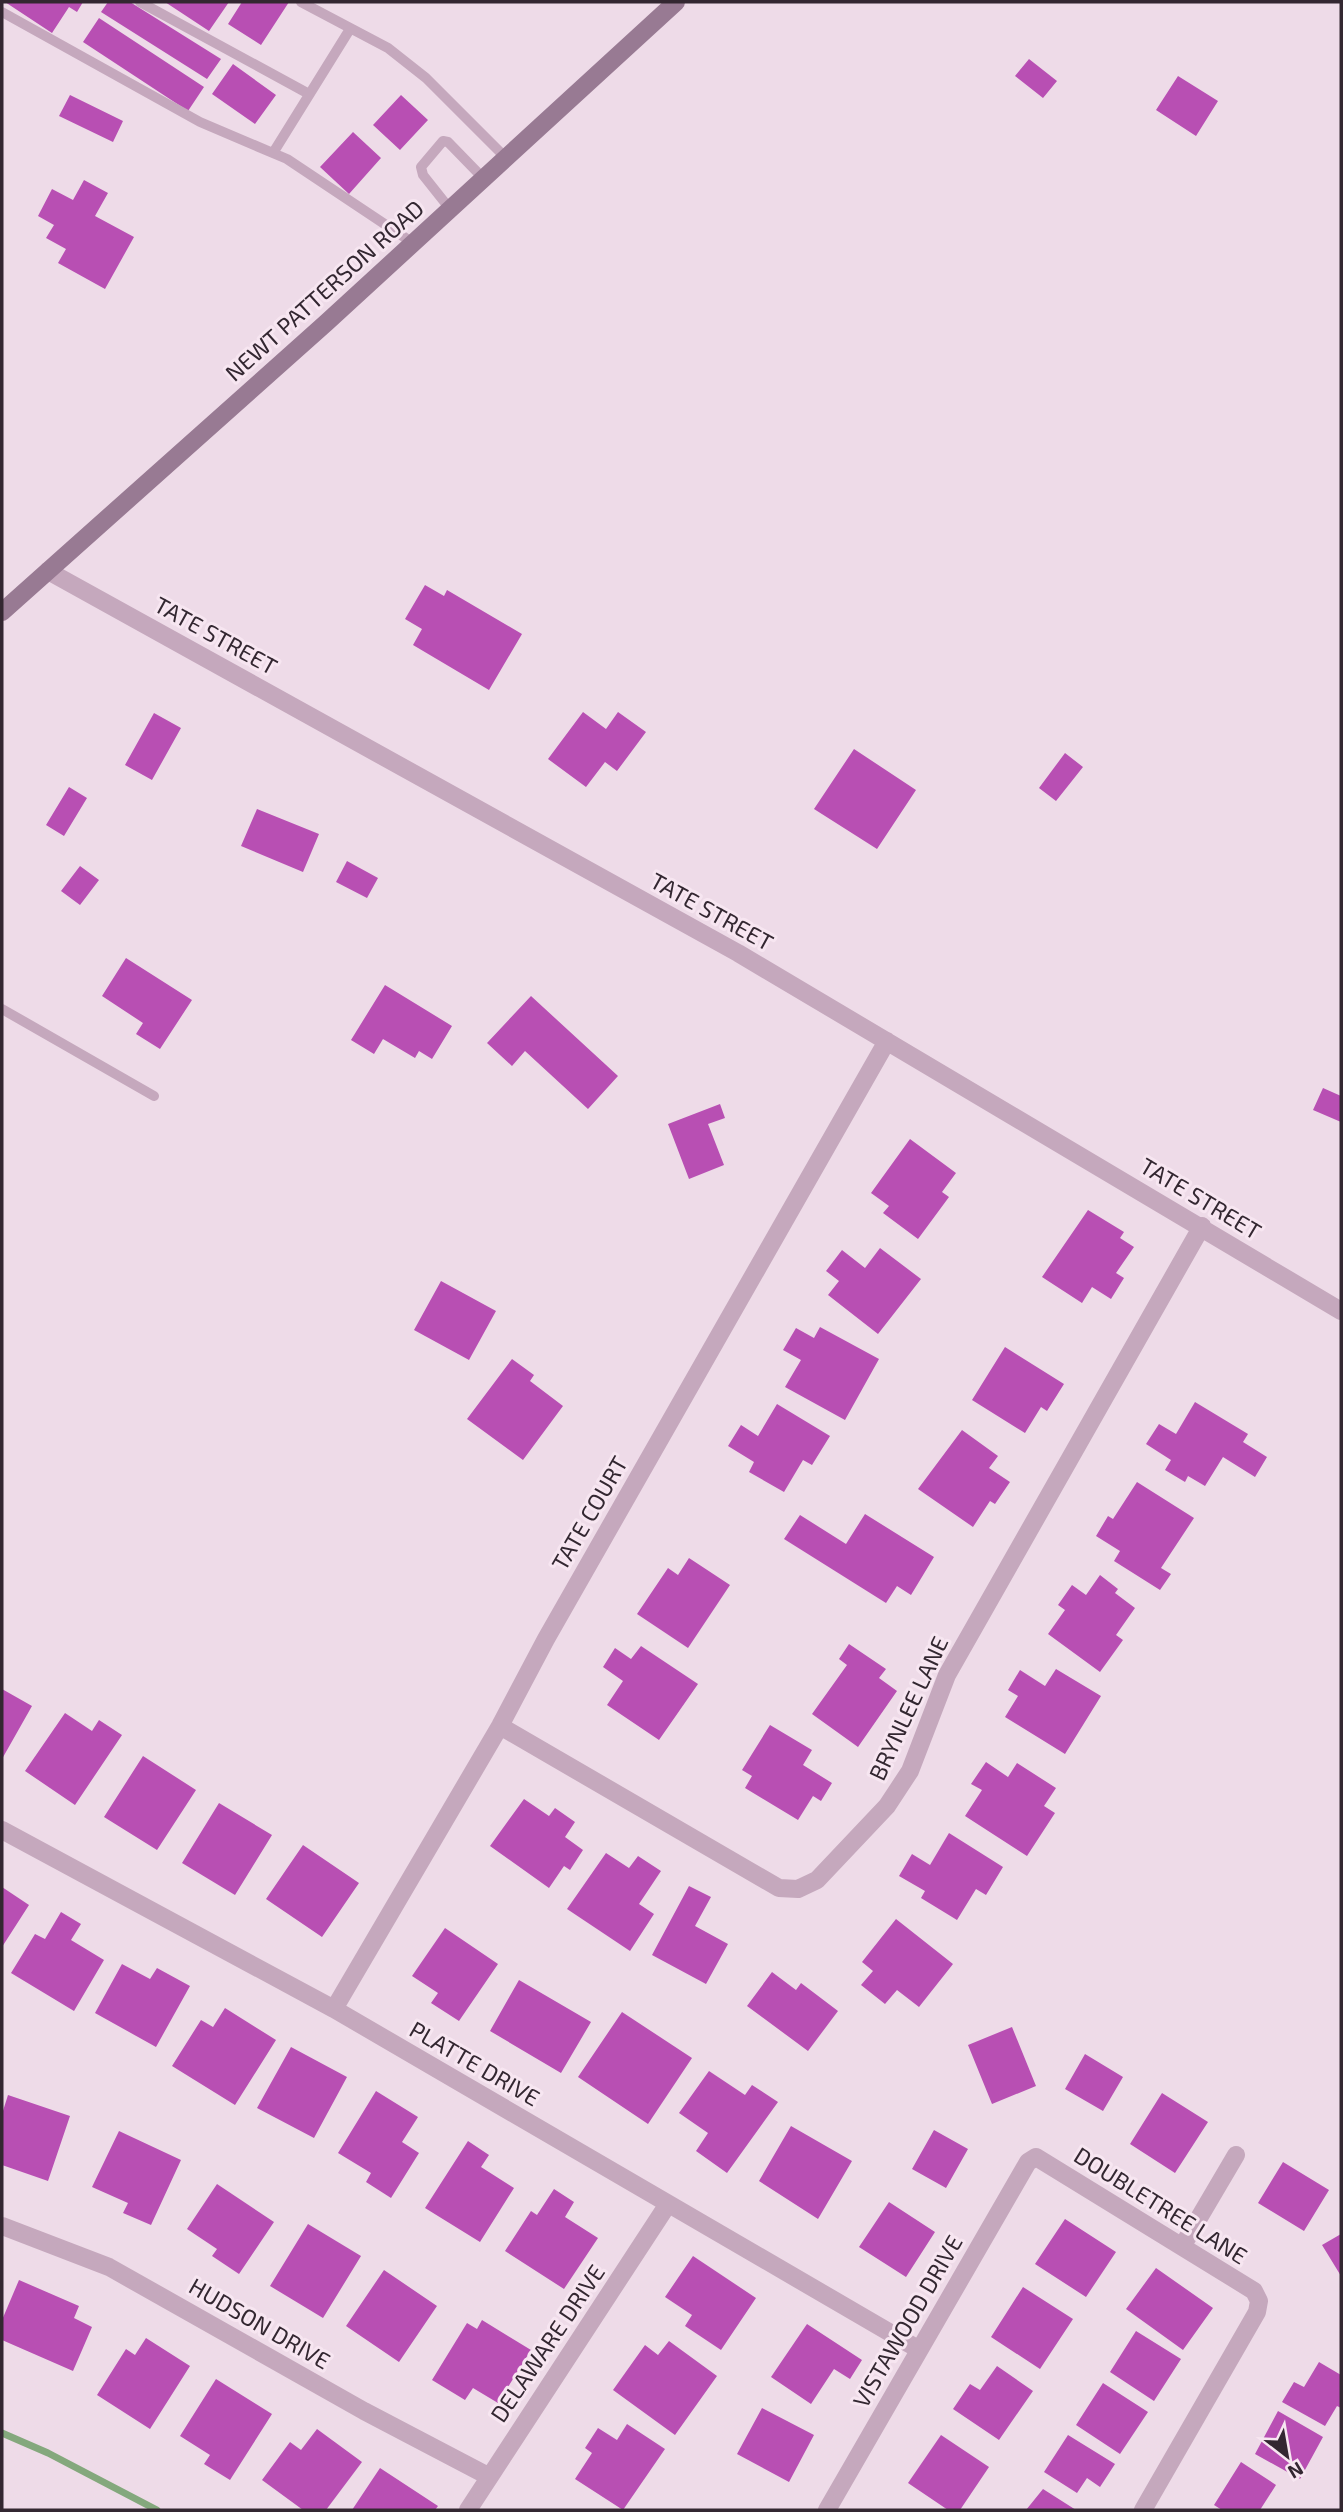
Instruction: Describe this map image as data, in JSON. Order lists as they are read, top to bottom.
{
  "streets": {
    "street": [
      "NEWT PATTERSON ROAD",
      "TATE STREET",
      "TATE COURT",
      "BRYNLEE LANE",
      "PLATTE DRIVE",
      "DOUBLETREE LANE",
      "VISTAWOOD DRIVE",
      "HUDSON DRIVE",
      "DELAWARE DRIVE"
    ]
  },
  "crossings": [
    ["NEWT PATTERSON ROAD", "TATE STREET"],
    ["TATE STREET", "TATE COURT"],
    ["TATE STREET", "BRYNLEE LANE"],
    ["TATE COURT", "BRYNLEE LANE"],
    ["TATE COURT", "PLATTE DRIVE"],
    ["PLATTE DRIVE", "VISTAWOOD DRIVE"],
    ["PLATTE DRIVE", "DELAWARE DRIVE"],
    ["DOUBLETREE LANE", "VISTAWOOD DRIVE"],
    ["HUDSON DRIVE", "DELAWARE DRIVE"]
  ],
  "north": "bottom right"
}
